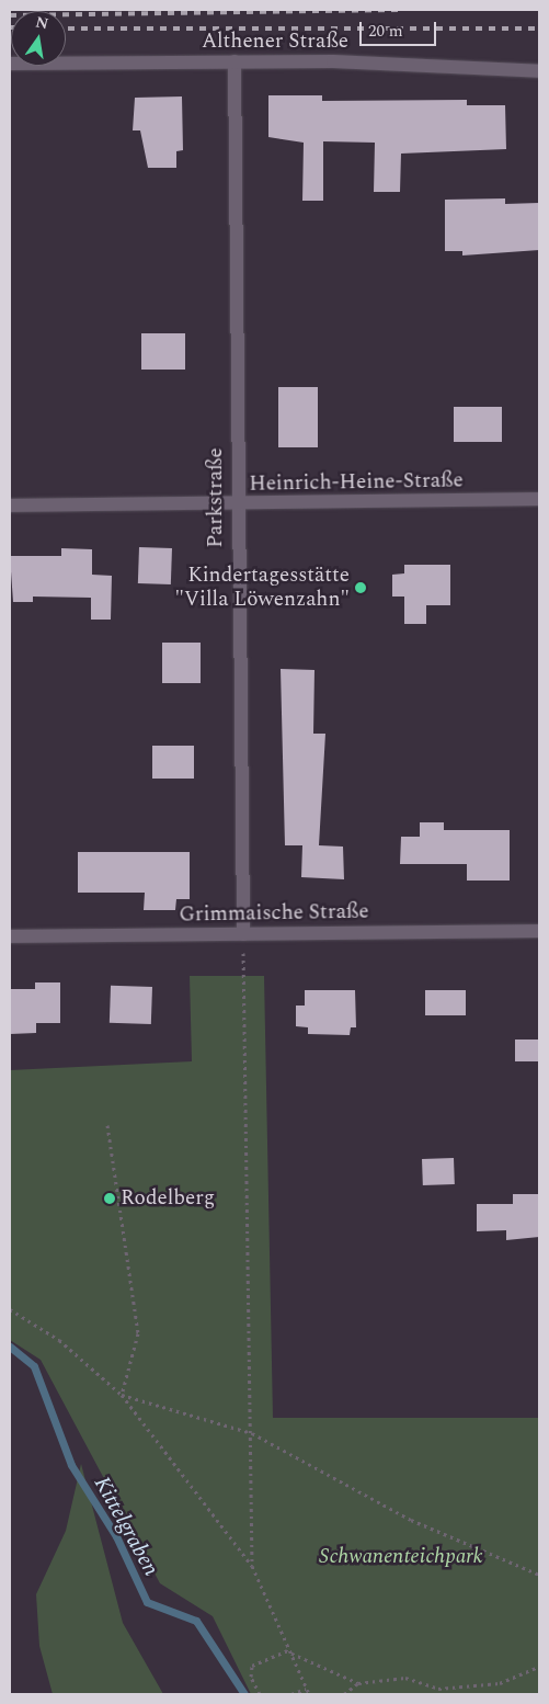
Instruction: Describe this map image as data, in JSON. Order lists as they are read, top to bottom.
{
  "streets": {
    "street": [
      "Althener Straße",
      "Heinrich-Heine-Straße",
      "Parkstraße",
      "Grimmaische Straße"
    ]
  },
  "crossings": [
    ["Althener Straße", "Parkstraße"],
    ["Heinrich-Heine-Straße", "Parkstraße"],
    ["Parkstraße", "Grimmaische Straße"]
  ],
  "water": ["Kittelgraben"],
  "parks": ["Schwanenteichpark"],
  "places": ["Kindertagesstätte \"Villa Löwenzahn\"", "Rodelberg"],
  "scale_bar": "20 m",
  "north": "top"
}
